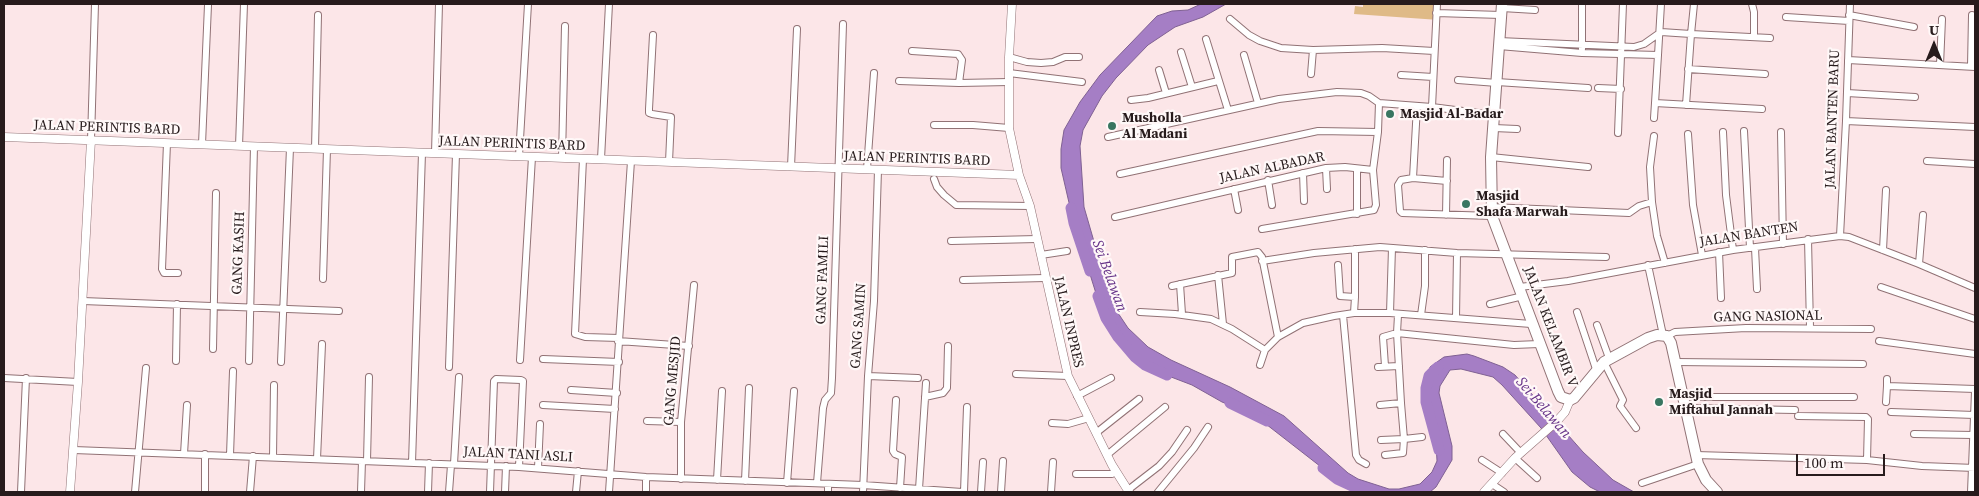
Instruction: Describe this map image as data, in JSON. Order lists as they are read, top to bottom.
{
  "streets": {
    "main road": ["JALAN KELAMBIR V"],
    "street": [
      "JALAN BANTEN BARU",
      "JALAN PERINTIS BARD",
      "JALAN ALBADAR",
      "JALAN BANTEN",
      "GANG KASIH",
      "GANG FAMILI",
      "GANG NASIONAL",
      "JALAN INPRES",
      "GANG SAMIN",
      "GANG MESJID",
      "JALAN TANI ASLI"
    ]
  },
  "crossings": [
    ["JALAN BANTEN BARU", "JALAN BANTEN"],
    ["JALAN PERINTIS BARD", "GANG KASIH"],
    ["JALAN PERINTIS BARD", "GANG FAMILI"],
    ["JALAN PERINTIS BARD", "JALAN INPRES"],
    ["JALAN PERINTIS BARD", "GANG SAMIN"],
    ["JALAN BANTEN", "JALAN KELAMBIR V"],
    ["GANG FAMILI", "JALAN TANI ASLI"],
    ["GANG NASIONAL", "JALAN KELAMBIR V"],
    ["GANG SAMIN", "JALAN TANI ASLI"],
    ["GANG MESJID", "JALAN TANI ASLI"]
  ],
  "water": ["Sei Belawan"],
  "places": [
    "Masjid Al-Badar",
    "Musholla Al Madani",
    "Masjid Shafa Marwah",
    "Masjid Miftahul Jannah"
  ],
  "scale_bar": "100 m",
  "north": "top"
}
